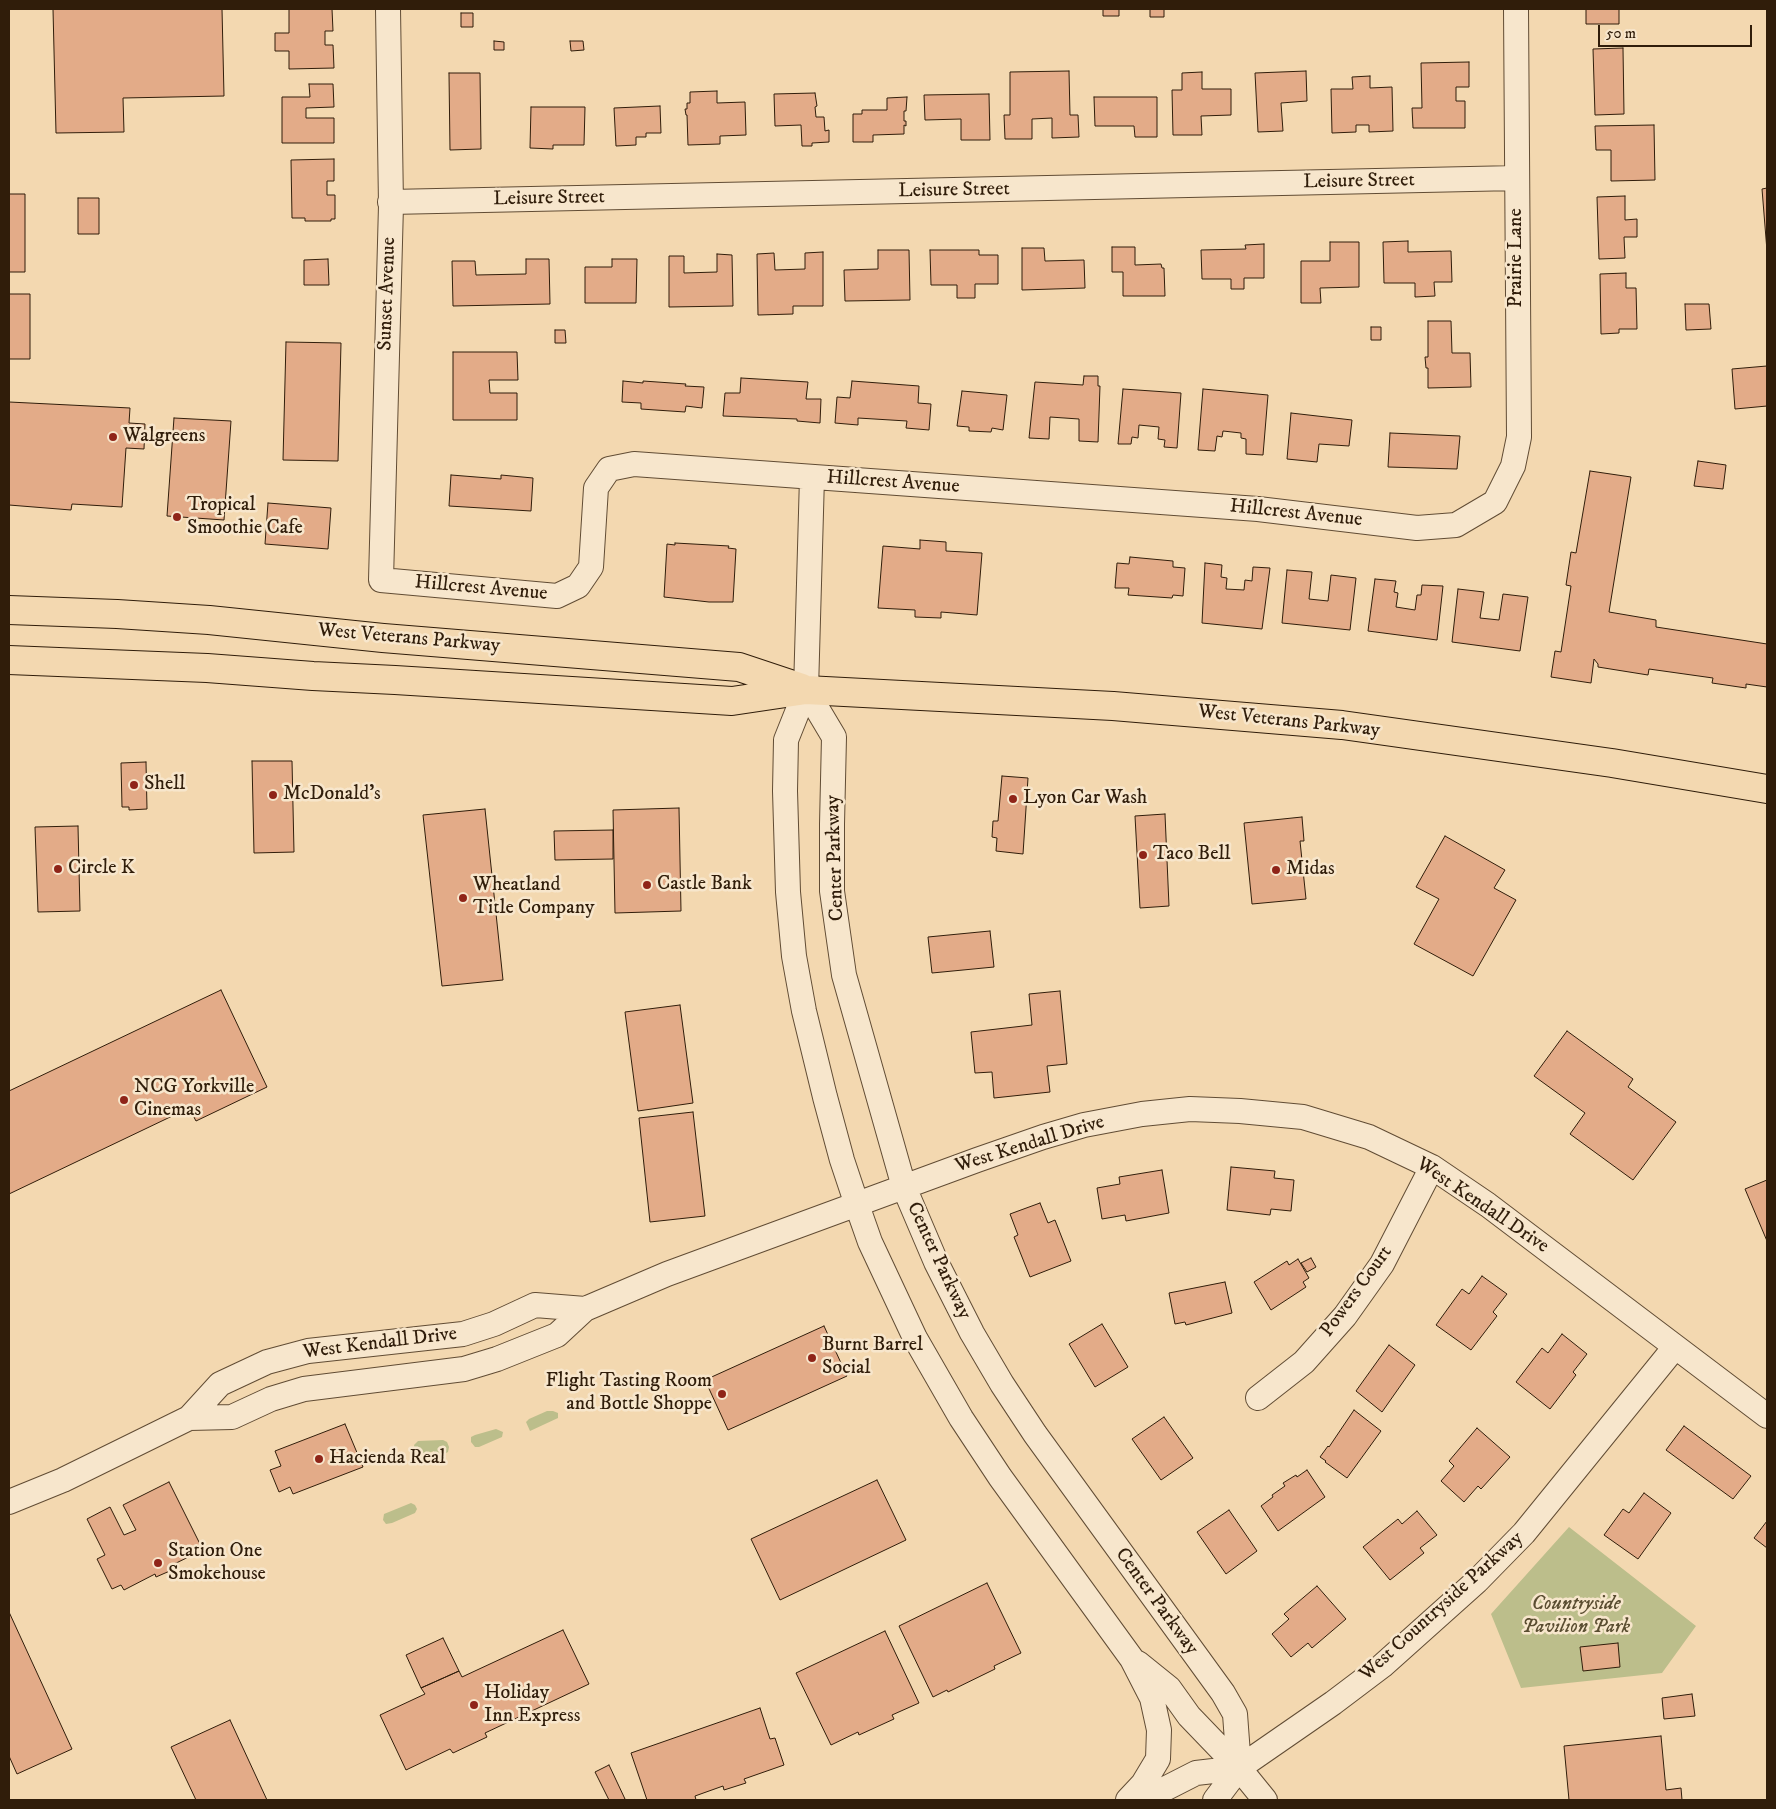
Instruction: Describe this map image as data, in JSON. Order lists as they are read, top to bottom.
{
  "streets": {
    "main road": ["West Veterans Parkway"],
    "street": [
      "Leisure Street",
      "Prairie Lane",
      "Sunset Avenue",
      "Hillcrest Avenue",
      "Center Parkway",
      "West Kendall Drive",
      "Powers Court",
      "West Countryside Parkway"
    ]
  },
  "crossings": [
    ["Leisure Street", "Prairie Lane"],
    ["Leisure Street", "Sunset Avenue"],
    ["Prairie Lane", "Hillcrest Avenue"],
    ["Sunset Avenue", "Hillcrest Avenue"],
    ["West Veterans Parkway", "Center Parkway"],
    ["Center Parkway", "West Kendall Drive"],
    ["Center Parkway", "West Countryside Parkway"],
    ["West Kendall Drive", "Powers Court"],
    ["West Kendall Drive", "West Countryside Parkway"]
  ],
  "parks": ["Countryside Pavilion Park"],
  "places": [
    "Walgreens",
    "Tropical Smoothie Cafe",
    "Shell",
    "McDonald's",
    "Lyon Car Wash",
    "Taco Bell",
    "Circle K",
    "Midas",
    "Castle Bank",
    "Wheatland Title Company",
    "NCG Yorkville Cinemas",
    "Burnt Barrel Social",
    "Flight Tasting Room and Bottle Shoppe",
    "Hacienda Real",
    "Station One Smokehouse",
    "Holiday Inn Express"
  ],
  "scale_bar": "50 m"
}
